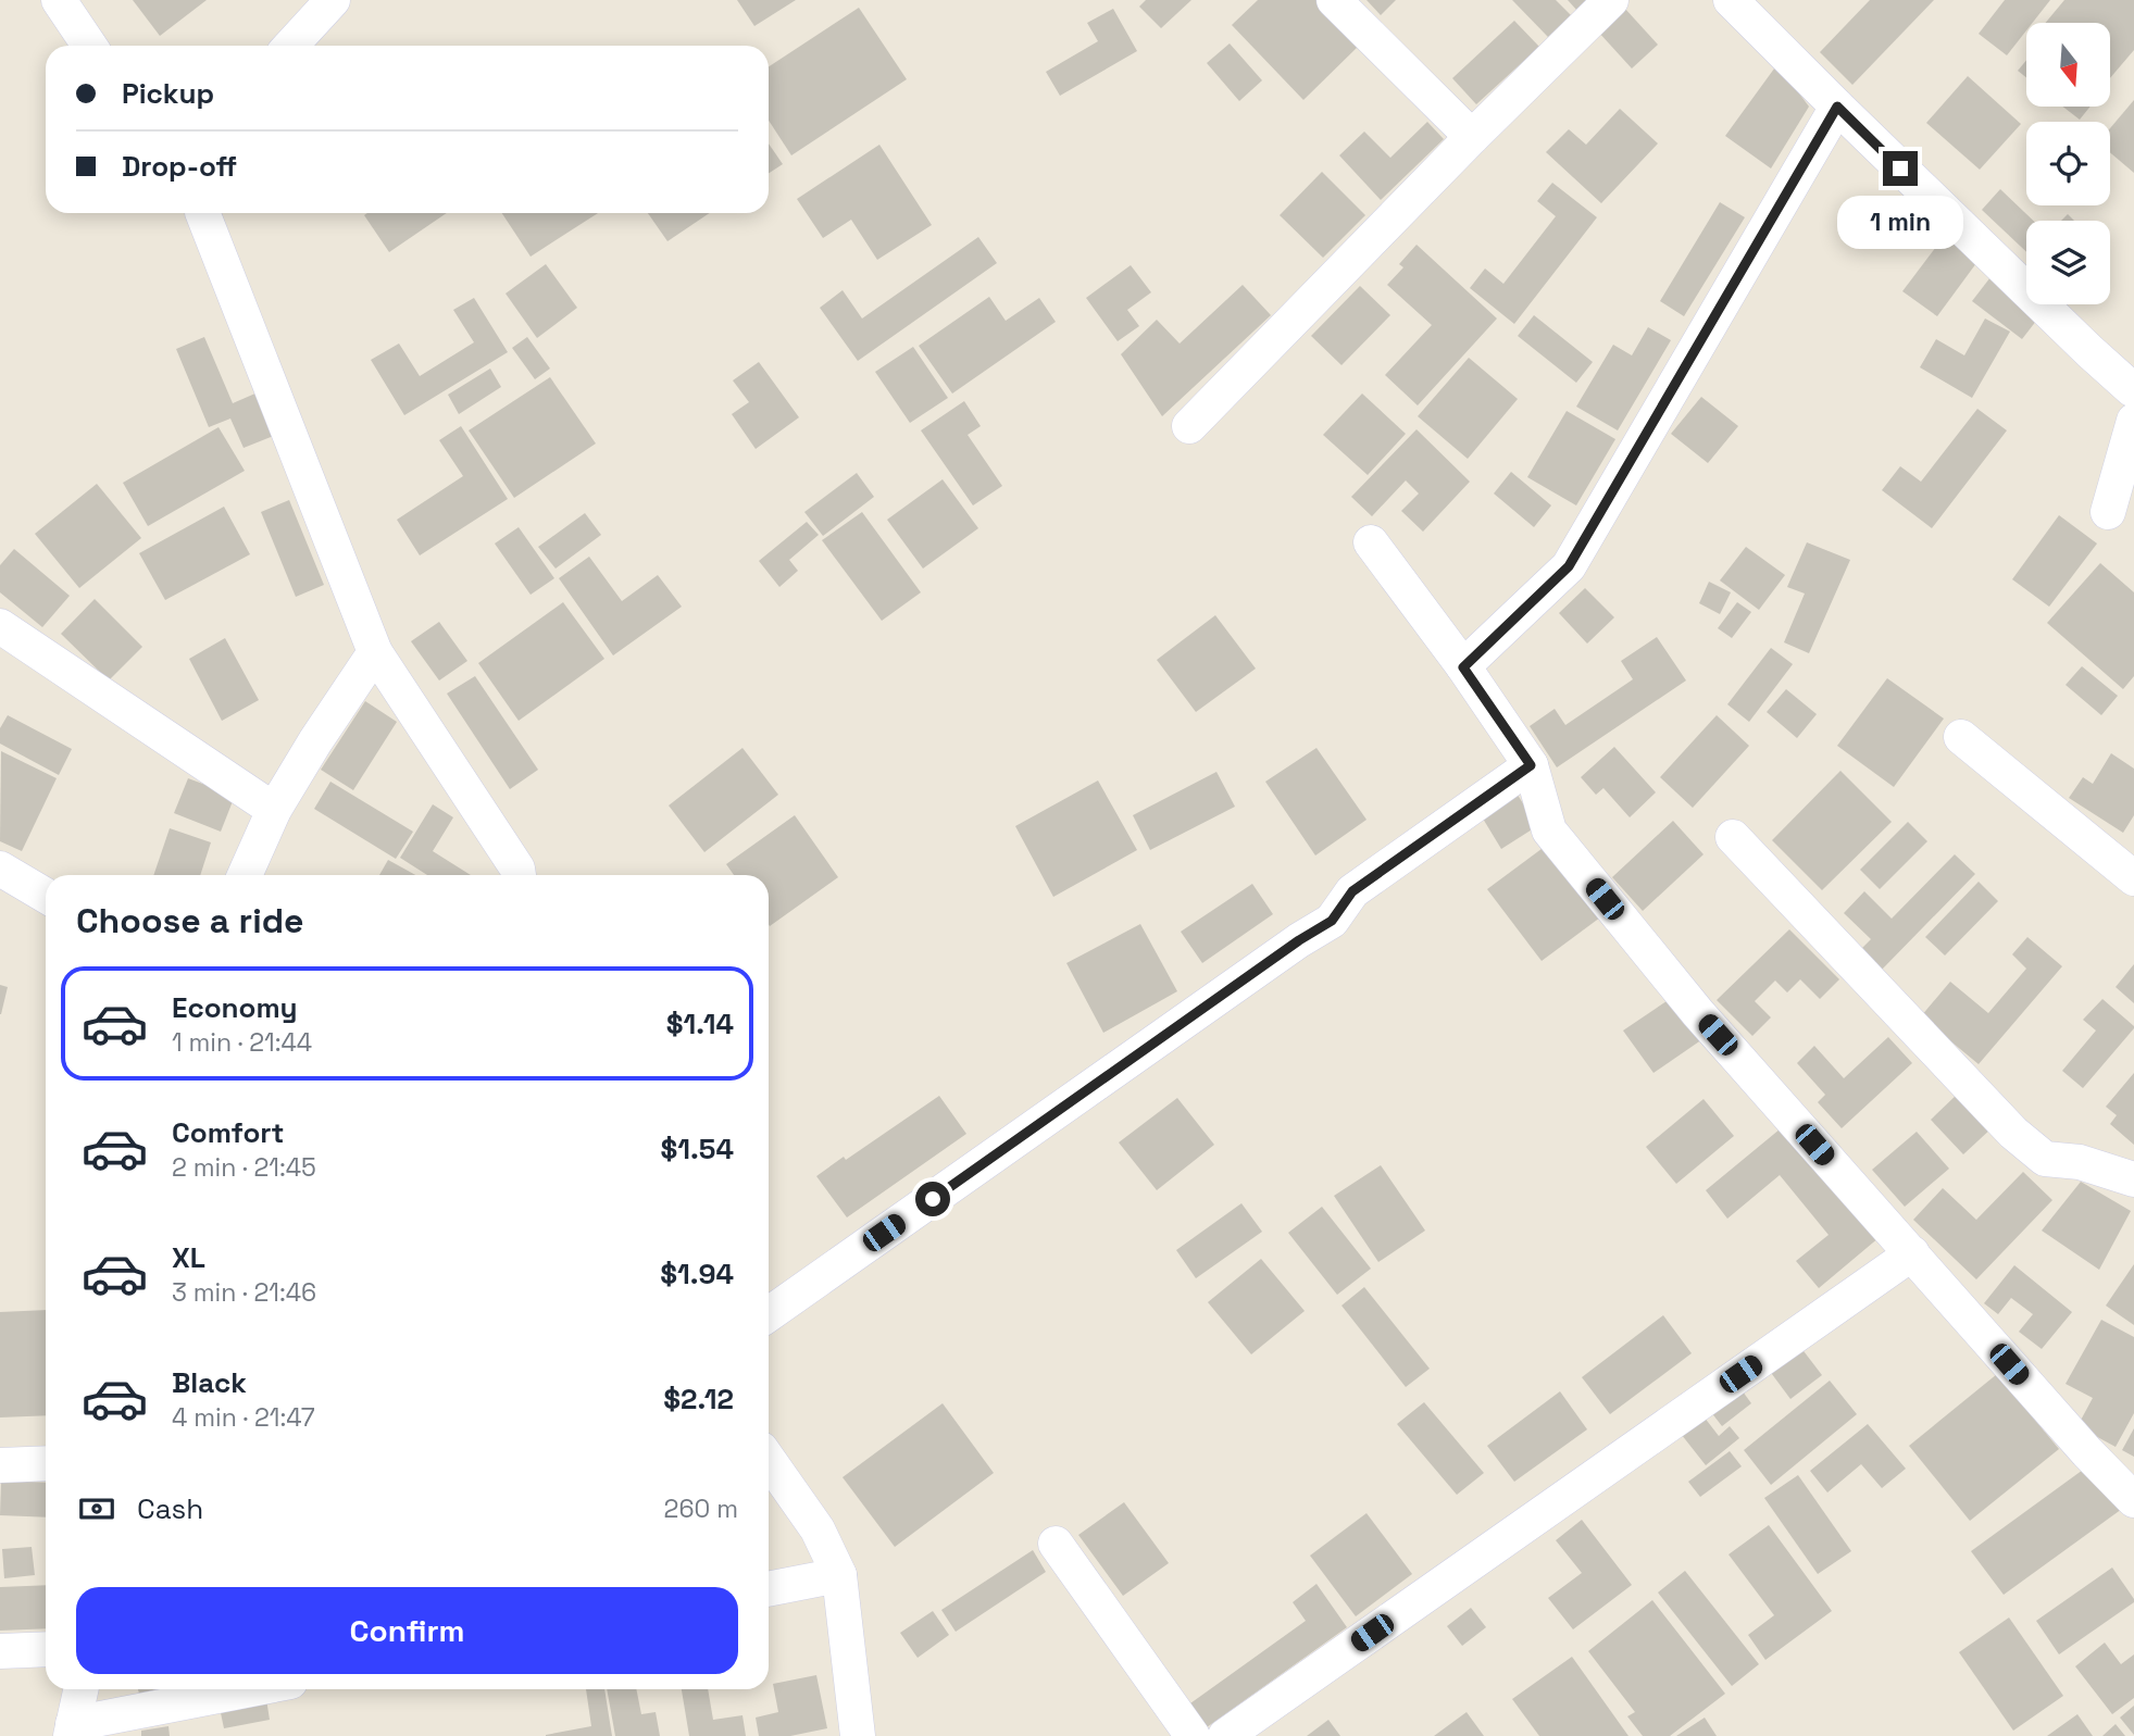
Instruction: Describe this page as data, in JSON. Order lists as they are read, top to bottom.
{
  "north": "bottom",
  "page": {
    "banner": ["Pickup", "Drop-off"],
    "bubble": "1 min",
    "heading": "Choose a ride",
    "list": [
      {
        "name": "Economy",
        "note": "1 min · 21:44",
        "value": "$1.14"
      },
      {
        "name": "Comfort",
        "note": "2 min · 21:45",
        "value": "$1.54"
      },
      {
        "name": "XL",
        "note": "3 min · 21:46",
        "value": "$1.94"
      },
      {
        "name": "Black",
        "note": "4 min · 21:47",
        "value": "$2.12"
      }
    ],
    "pay": ["Cash", "260 m"],
    "buttons": "Confirm"
  }
}
